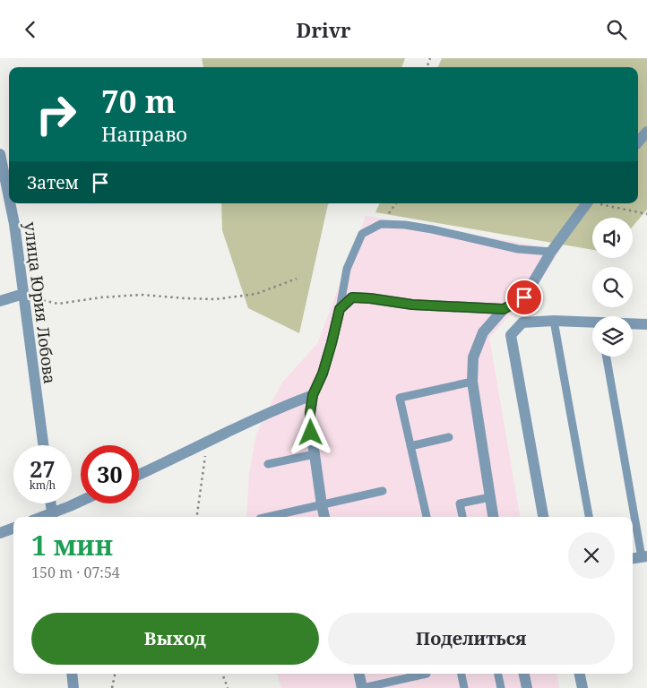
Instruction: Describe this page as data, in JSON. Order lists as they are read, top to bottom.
{
  "streets": {
    "street": ["улица Юрия Лобова"]
  },
  "page": {
    "header": "Drivr",
    "turn": ["70 m", "Направо"],
    "then": "Затем",
    "speed": "27 km/h",
    "limit": "30",
    "heading": ["1 мин", "150 m · 07:54"],
    "buttons": ["Выход", "Поделиться"]
  }
}
